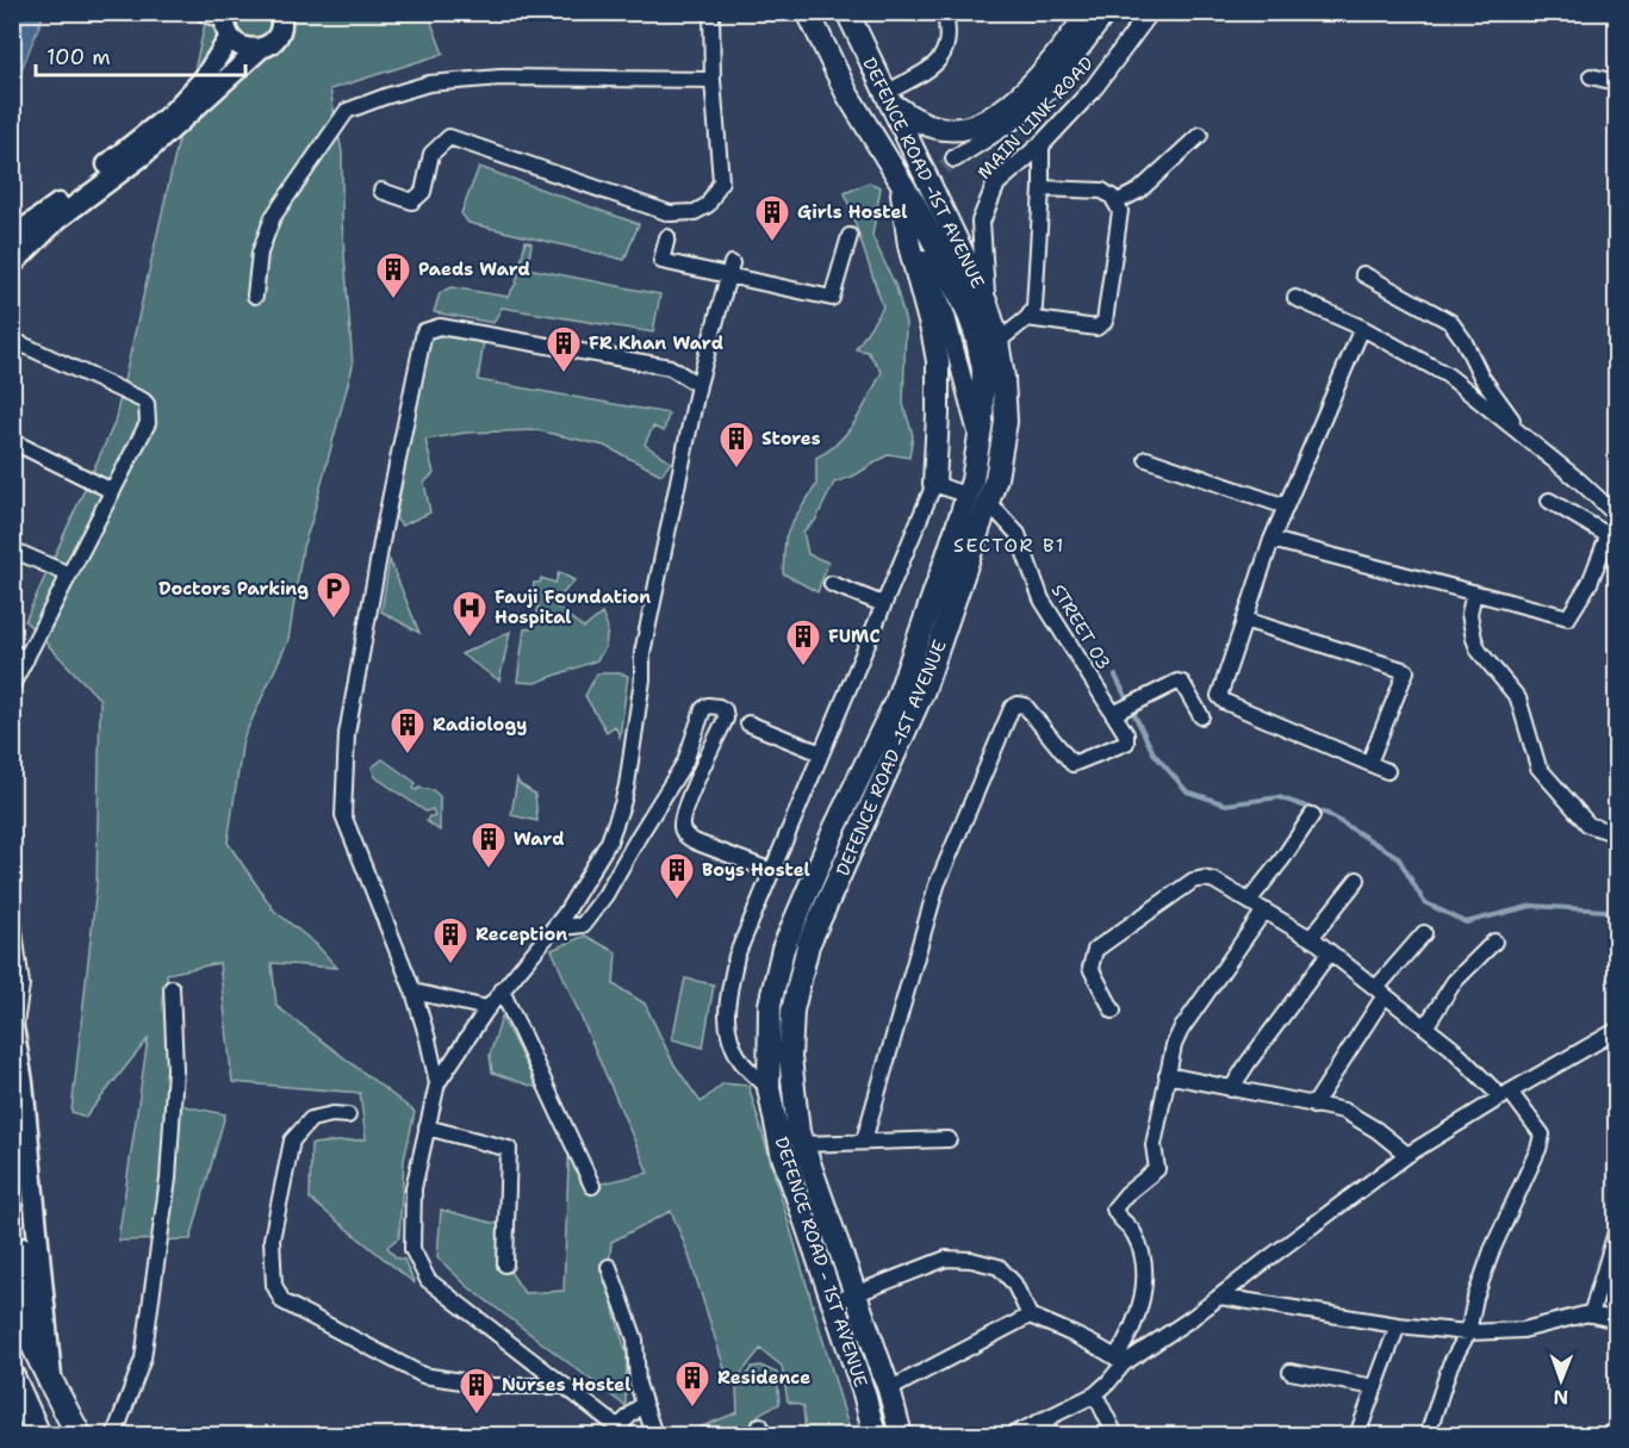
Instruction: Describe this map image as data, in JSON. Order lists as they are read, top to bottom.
{
  "streets": {
    "main road": ["DEFENCE ROAD -1ST AVENUE", "DEFENCE ROAD - 1ST AVENUE"],
    "street": ["MAIN LINK ROAD", "STREET 03"]
  },
  "crossings": [
    ["MAIN LINK ROAD", "DEFENCE ROAD -1ST AVENUE"],
    ["DEFENCE ROAD -1ST AVENUE", "STREET 03"],
    ["DEFENCE ROAD -1ST AVENUE", "DEFENCE ROAD - 1ST AVENUE"],
    ["STREET 03", "DEFENCE ROAD - 1ST AVENUE"]
  ],
  "districts": ["SECTOR B1"],
  "places": {
    "building": [
      "Girls Hostel",
      "Paeds Ward",
      "FR Khan Ward",
      "Stores",
      "FUMC",
      "Radiology",
      "Ward",
      "Boys Hostel",
      "Reception",
      "Residence",
      "Nurses Hostel"
    ],
    "parking": ["Doctors Parking"],
    "hospital": ["Fauji Foundation Hospital"]
  },
  "scale_bar": "100 m",
  "north": "bottom"
}
